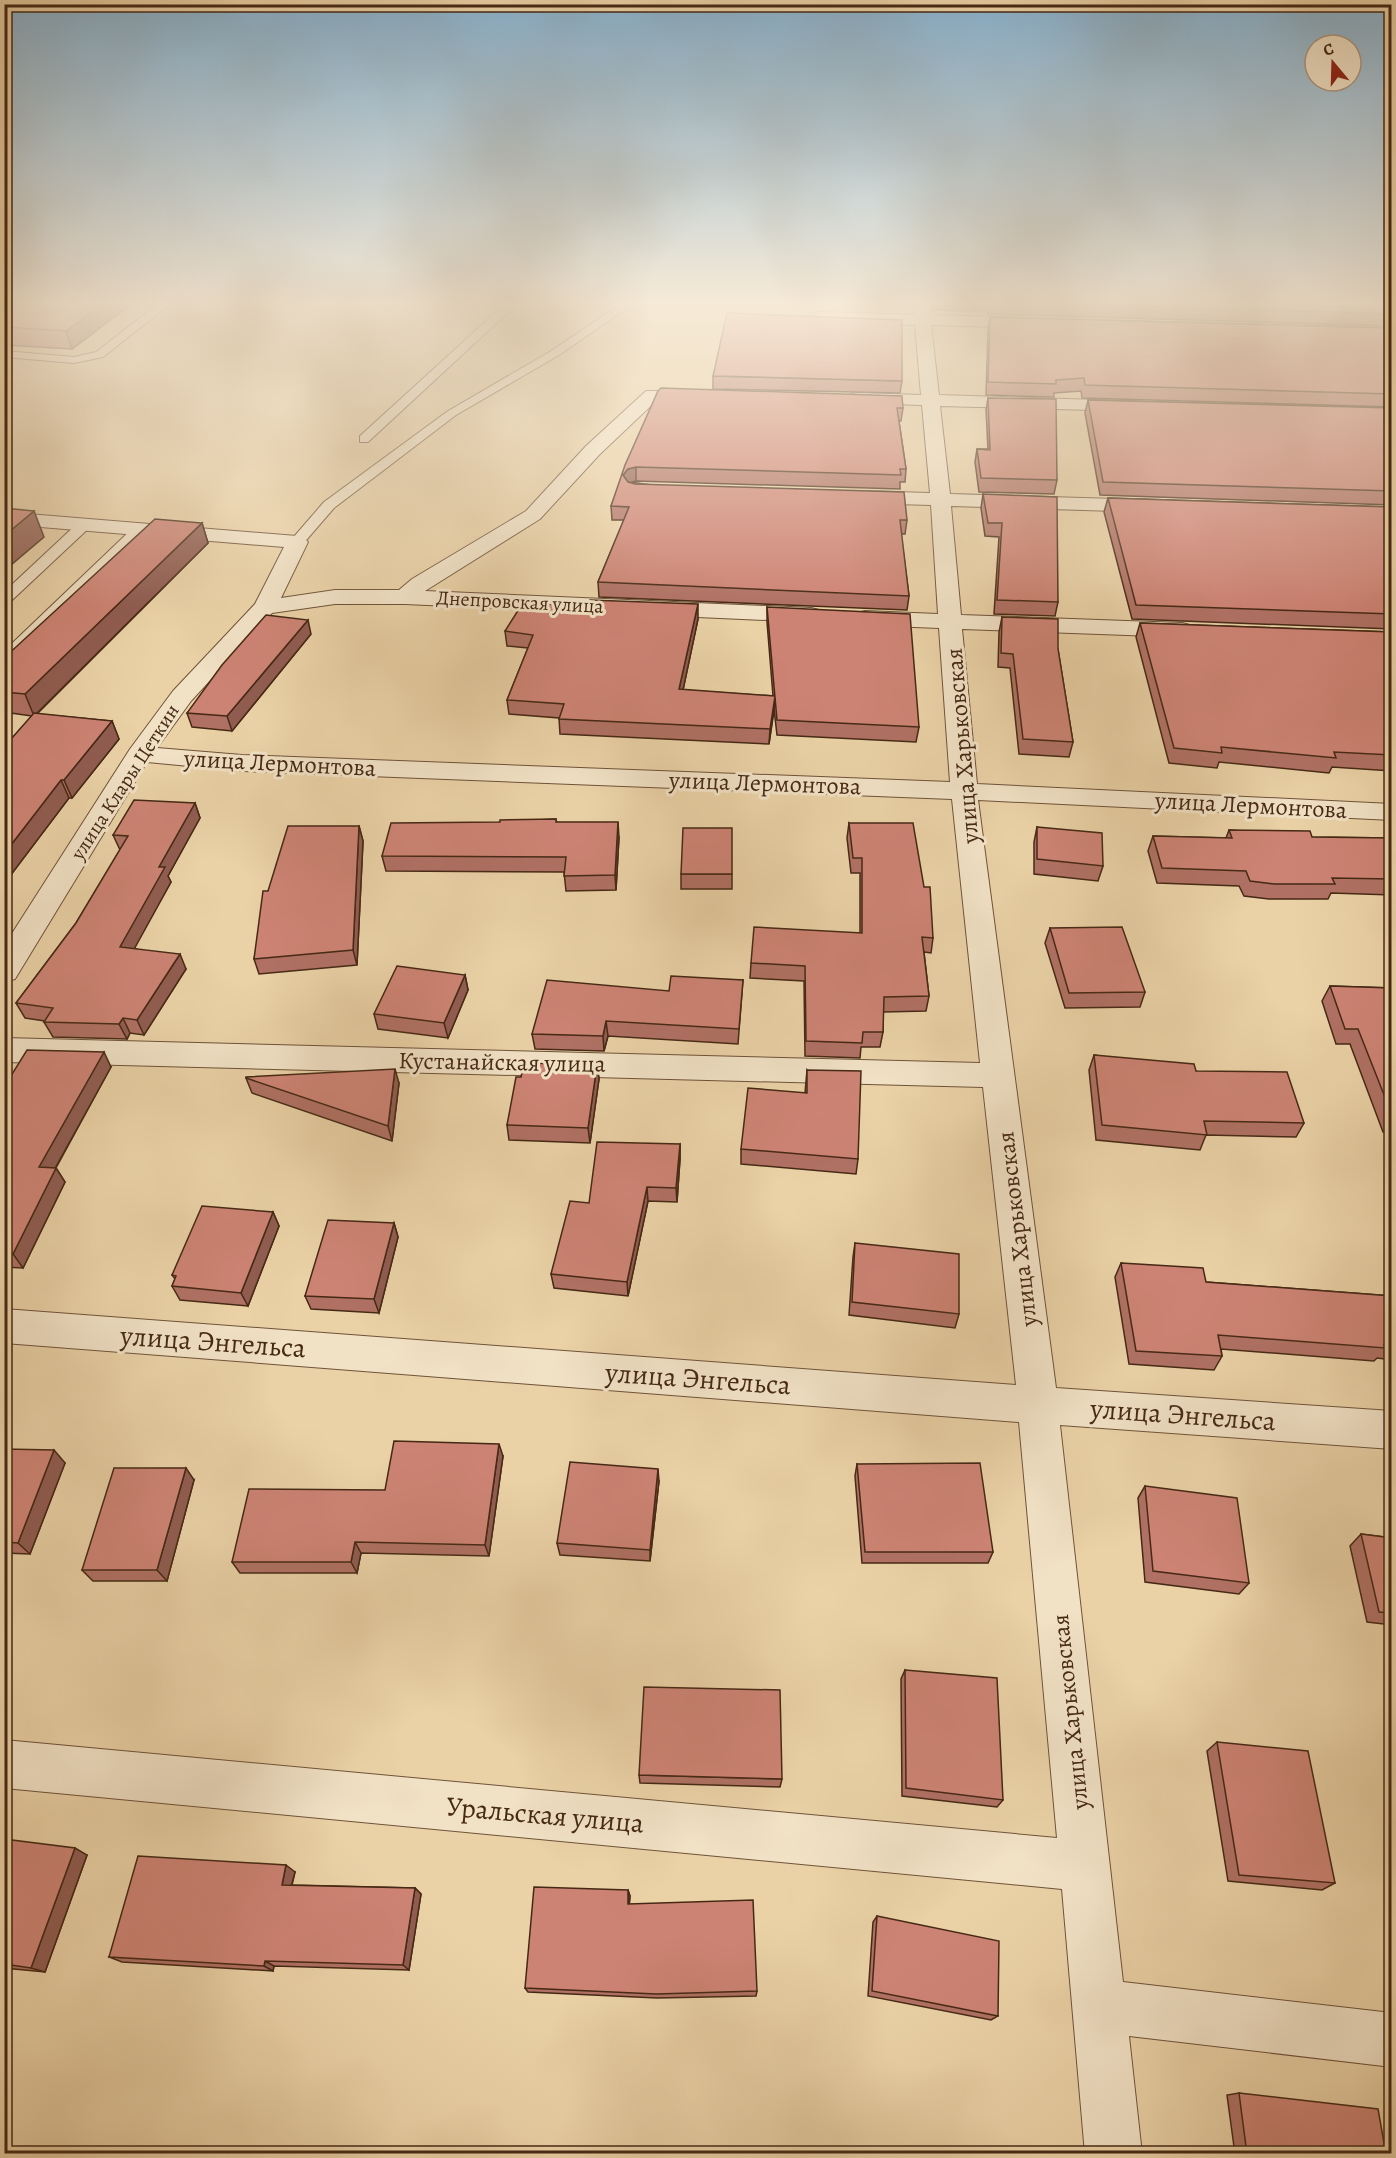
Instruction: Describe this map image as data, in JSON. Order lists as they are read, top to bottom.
{
  "streets": {
    "street": [
      "Днепровская улица",
      "улица Харьковская",
      "улица Лермонтова",
      "улица Клары Цеткин",
      "Кустанайская улица",
      "улица Энгельса",
      "Уральская улица"
    ]
  },
  "crossings": [
    ["Днепровская улица", "улица Харьковская"],
    ["Днепровская улица", "улица Клары Цеткин"],
    ["улица Харьковская", "улица Лермонтова"],
    ["улица Харьковская", "Кустанайская улица"],
    ["улица Харьковская", "улица Энгельса"],
    ["улица Харьковская", "Уральская улица"],
    ["улица Лермонтова", "улица Клары Цеткин"]
  ],
  "north": "top"
}
